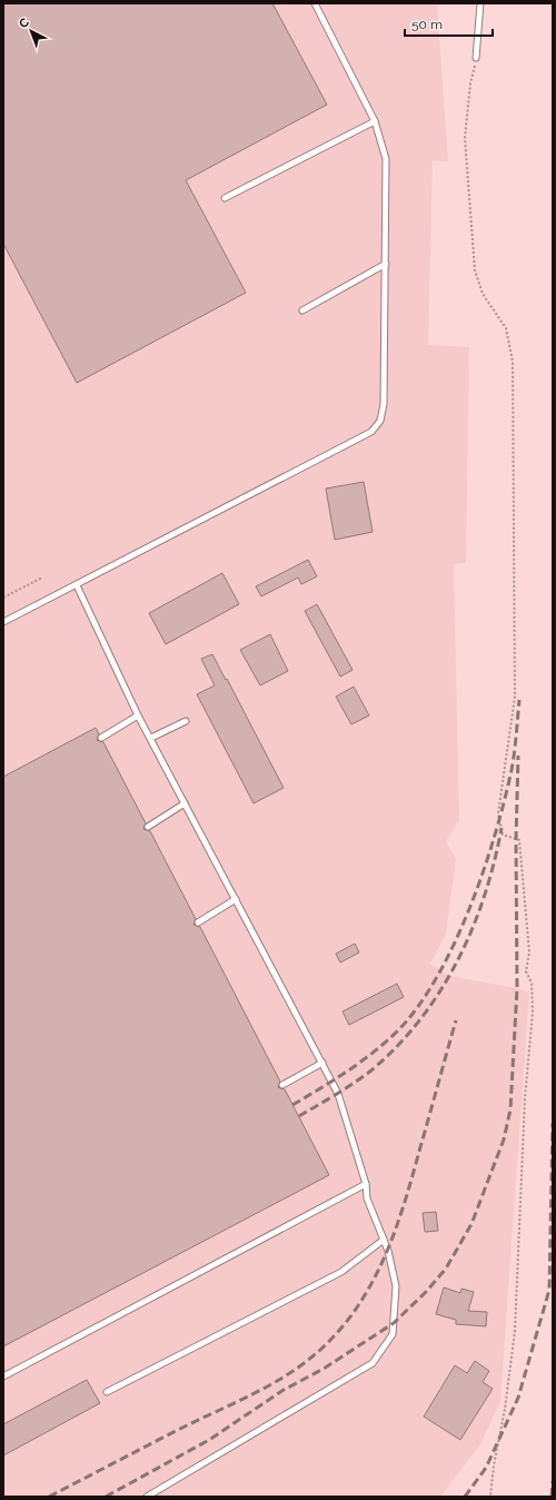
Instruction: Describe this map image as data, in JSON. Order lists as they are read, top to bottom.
{
  "scale_bar": "50 m",
  "north": "top left"
}
